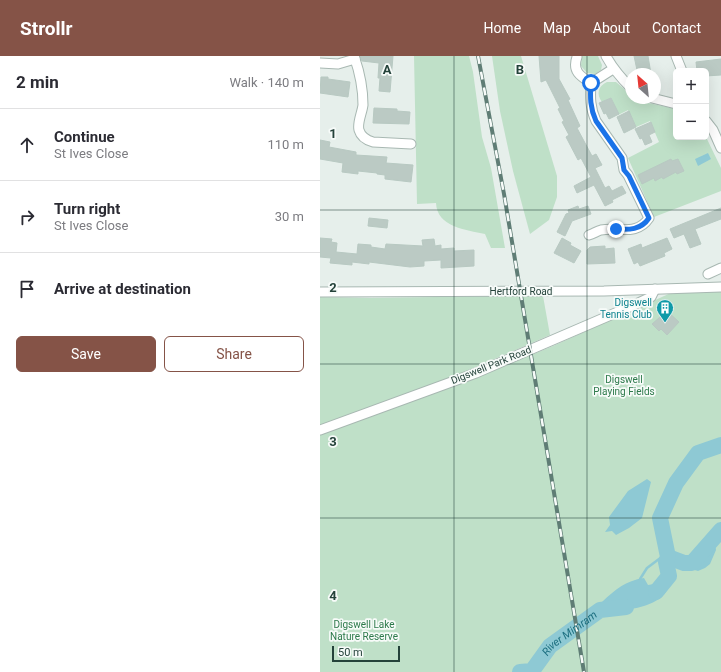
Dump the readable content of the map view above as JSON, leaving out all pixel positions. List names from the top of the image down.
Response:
{
  "streets": {
    "street": ["Hertford Road", "Digswell Park Road"]
  },
  "crossings": [
    ["Hertford Road", "Digswell Park Road"]
  ],
  "water": ["River Mimram"],
  "parks": ["Digswell Playing Fields", "Digswell Lake Nature Reserve"],
  "places": {
    "building": ["Digswell Tennis Club"]
  },
  "scale_bar": "50 m",
  "north": "top left",
  "page": {
    "header": "Strollr",
    "nav": [
      "Home",
      "Map",
      "About",
      "Contact"
    ],
    "heading": ["2 min", "Walk · 140 m"],
    "map_buttons": ["+", "−"],
    "list": [
      ["Continue", "St Ives Close", "110 m"],
      ["Turn right", "St Ives Close", "30 m"],
      "Arrive at destination"
    ],
    "buttons": ["Save", "Share"],
    "scale": "50 m"
  },
  "grid": {
    "columns": ["A", "B"],
    "rows": [
      "1",
      "2",
      "3",
      "4"
    ]
  }
}
